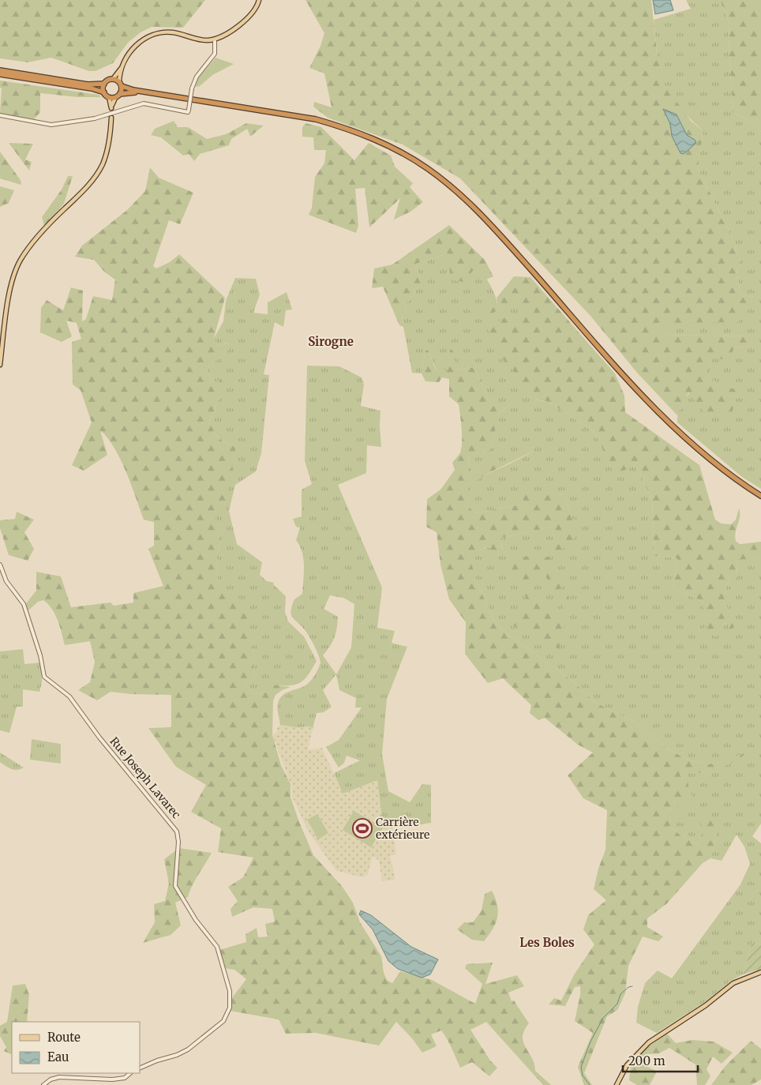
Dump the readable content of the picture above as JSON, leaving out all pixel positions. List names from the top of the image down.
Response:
{
  "streets": {
    "street": ["Rue Joseph Lavarec"]
  },
  "districts": ["Sirogne", "Les Boles"],
  "places": {
    "sports": ["Carrière extérieure"]
  },
  "legend": ["Route", "Eau"],
  "scale_bar": "200 m"
}
